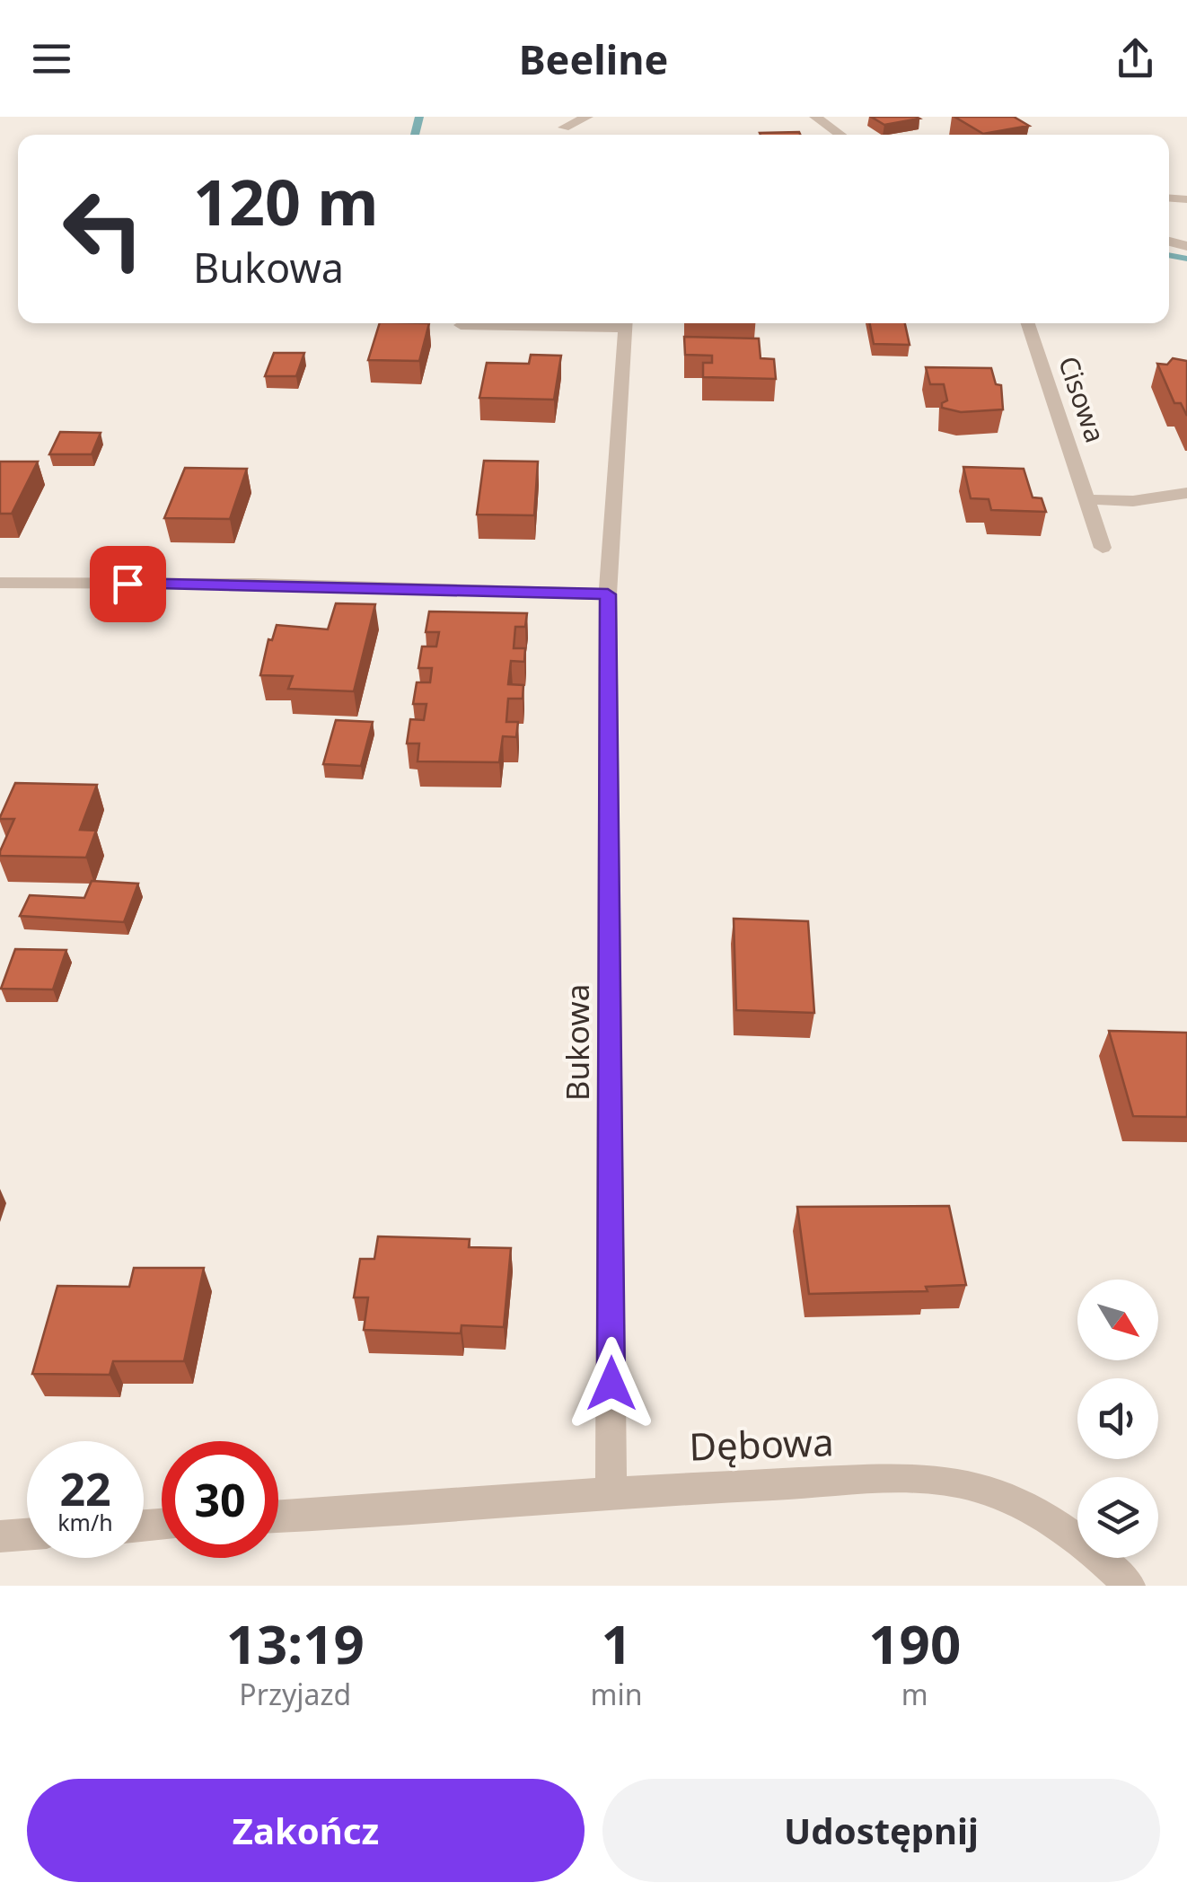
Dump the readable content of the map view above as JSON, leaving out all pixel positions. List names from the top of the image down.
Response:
{
  "streets": {
    "street": ["Cisowa", "Bukowa", "Dębowa"]
  },
  "crossings": [
    ["Bukowa", "Dębowa"]
  ],
  "north": "bottom right",
  "page": {
    "header": "Beeline",
    "turn": ["120 m", "Bukowa"],
    "speed": "22 km/h",
    "limit": "30",
    "eta": [
      "13:19",
      "Przyjazd",
      "1",
      "min",
      "190",
      "m"
    ],
    "buttons": ["Zakończ", "Udostępnij"]
  }
}
